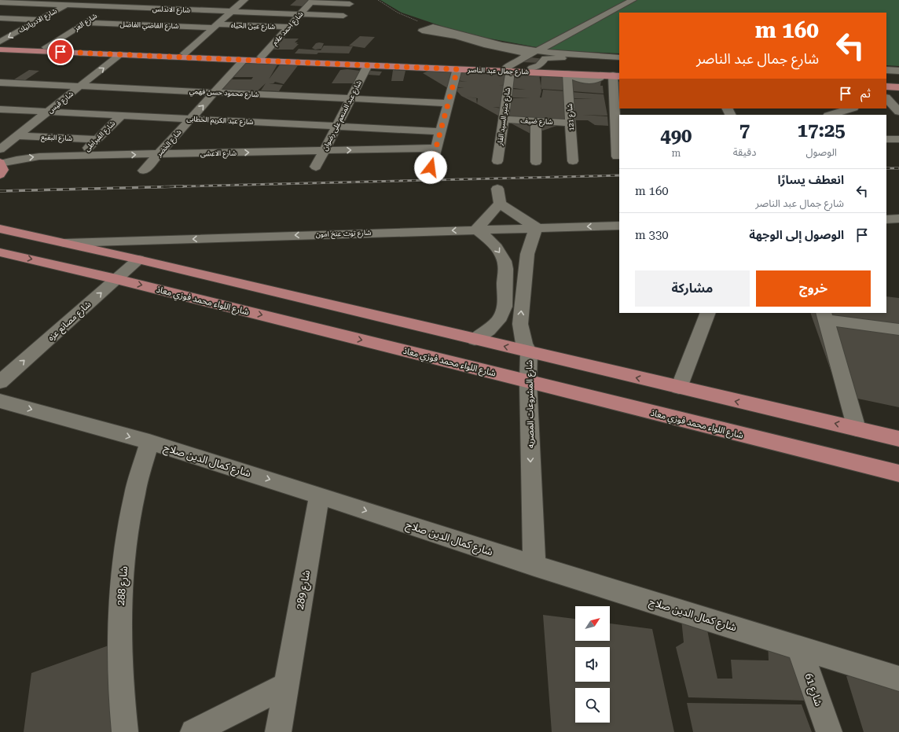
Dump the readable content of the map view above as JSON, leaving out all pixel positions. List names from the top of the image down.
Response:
{
  "streets": {
    "main road": ["شارع جمال عبد الناصر", "شارع اللواء محمد فوزي معاذ"],
    "street": [
      "شارع الاندلس",
      "شارع الادرياتيك",
      "شارع العز",
      "شارع القاضي الفاضل",
      "شارع عين الحياه",
      "شارع احمد علام",
      "شارع محمود حسن فهمي",
      "شارع قيس",
      "شارع عبد المنعم على رضوان",
      "شارع منير السيد الفار",
      "شارع 121",
      "شارع عبد الكريم الخطابى",
      "شارع ضيف",
      "شارع القيراطى",
      "شارع البقيع",
      "شارع الخضر",
      "شارع الاعشى",
      "شارع توت عنخ امون",
      "شارع مصانع عزه",
      "شارع المشروعات المصريه",
      "شارع كمال الدين صلاح",
      "شارع 288",
      "شارع 289",
      "شارع 61"
    ]
  },
  "crossings": [
    ["شارع الاندلس", "شارع الادرياتيك"],
    ["شارع الاندلس", "شارع العز"],
    ["شارع الاندلس", "شارع احمد علام"],
    ["شارع الادرياتيك", "شارع جمال عبد الناصر"],
    ["شارع العز", "شارع القاضي الفاضل"],
    ["شارع العز", "شارع جمال عبد الناصر"],
    ["شارع القاضي الفاضل", "شارع عين الحياه"],
    ["شارع عين الحياه", "شارع احمد علام"],
    ["شارع احمد علام", "شارع جمال عبد الناصر"],
    ["شارع جمال عبد الناصر", "شارع قيس"],
    ["شارع جمال عبد الناصر", "شارع عبد المنعم على رضوان"],
    ["شارع جمال عبد الناصر", "شارع منير السيد الفار"],
    ["شارع جمال عبد الناصر", "شارع 121"],
    ["شارع جمال عبد الناصر", "شارع الخضر"],
    ["شارع محمود حسن فهمي", "شارع قيس"],
    ["شارع محمود حسن فهمي", "شارع عبد المنعم على رضوان"],
    ["شارع محمود حسن فهمي", "شارع الخضر"],
    ["شارع قيس", "شارع عبد الكريم الخطابى"],
    ["شارع قيس", "شارع البقيع"],
    ["شارع عبد المنعم على رضوان", "شارع عبد الكريم الخطابى"],
    ["شارع عبد المنعم على رضوان", "شارع الاعشى"],
    ["شارع منير السيد الفار", "شارع ضيف"],
    ["شارع 121", "شارع ضيف"],
    ["شارع عبد الكريم الخطابى", "شارع القيراطى"],
    ["شارع عبد الكريم الخطابى", "شارع الخضر"],
    ["شارع القيراطى", "شارع البقيع"],
    ["شارع القيراطى", "شارع الاعشى"],
    ["شارع الخضر", "شارع الاعشى"],
    ["شارع توت عنخ امون", "شارع المشروعات المصريه"],
    ["شارع اللواء محمد فوزي معاذ", "شارع مصانع عزه"],
    ["شارع اللواء محمد فوزي معاذ", "شارع المشروعات المصريه"],
    ["شارع المشروعات المصريه", "شارع كمال الدين صلاح"],
    ["شارع كمال الدين صلاح", "شارع 288"],
    ["شارع كمال الدين صلاح", "شارع 289"],
    ["شارع كمال الدين صلاح", "شارع 61"]
  ],
  "one_way": [
    "شارع الادرياتيك",
    "شارع الاعشى",
    "شارع توت عنخ امون",
    "شارع مصانع عزه",
    "شارع كمال الدين صلاح"
  ],
  "north": "top right",
  "page": {
    "turn": ["160 m", "شارع جمال عبد الناصر"],
    "then": "ثم",
    "eta": [
      "17:25",
      "الوصول",
      "7",
      "دقيقة",
      "490",
      "m"
    ],
    "list": [
      {
        "name": "انعطف يسارًا",
        "note": "شارع جمال عبد الناصر",
        "value": "160 m"
      },
      {
        "name": "الوصول إلى الوجهة",
        "value": "330 m"
      }
    ],
    "buttons": ["خروج", "مشاركة"]
  }
}
